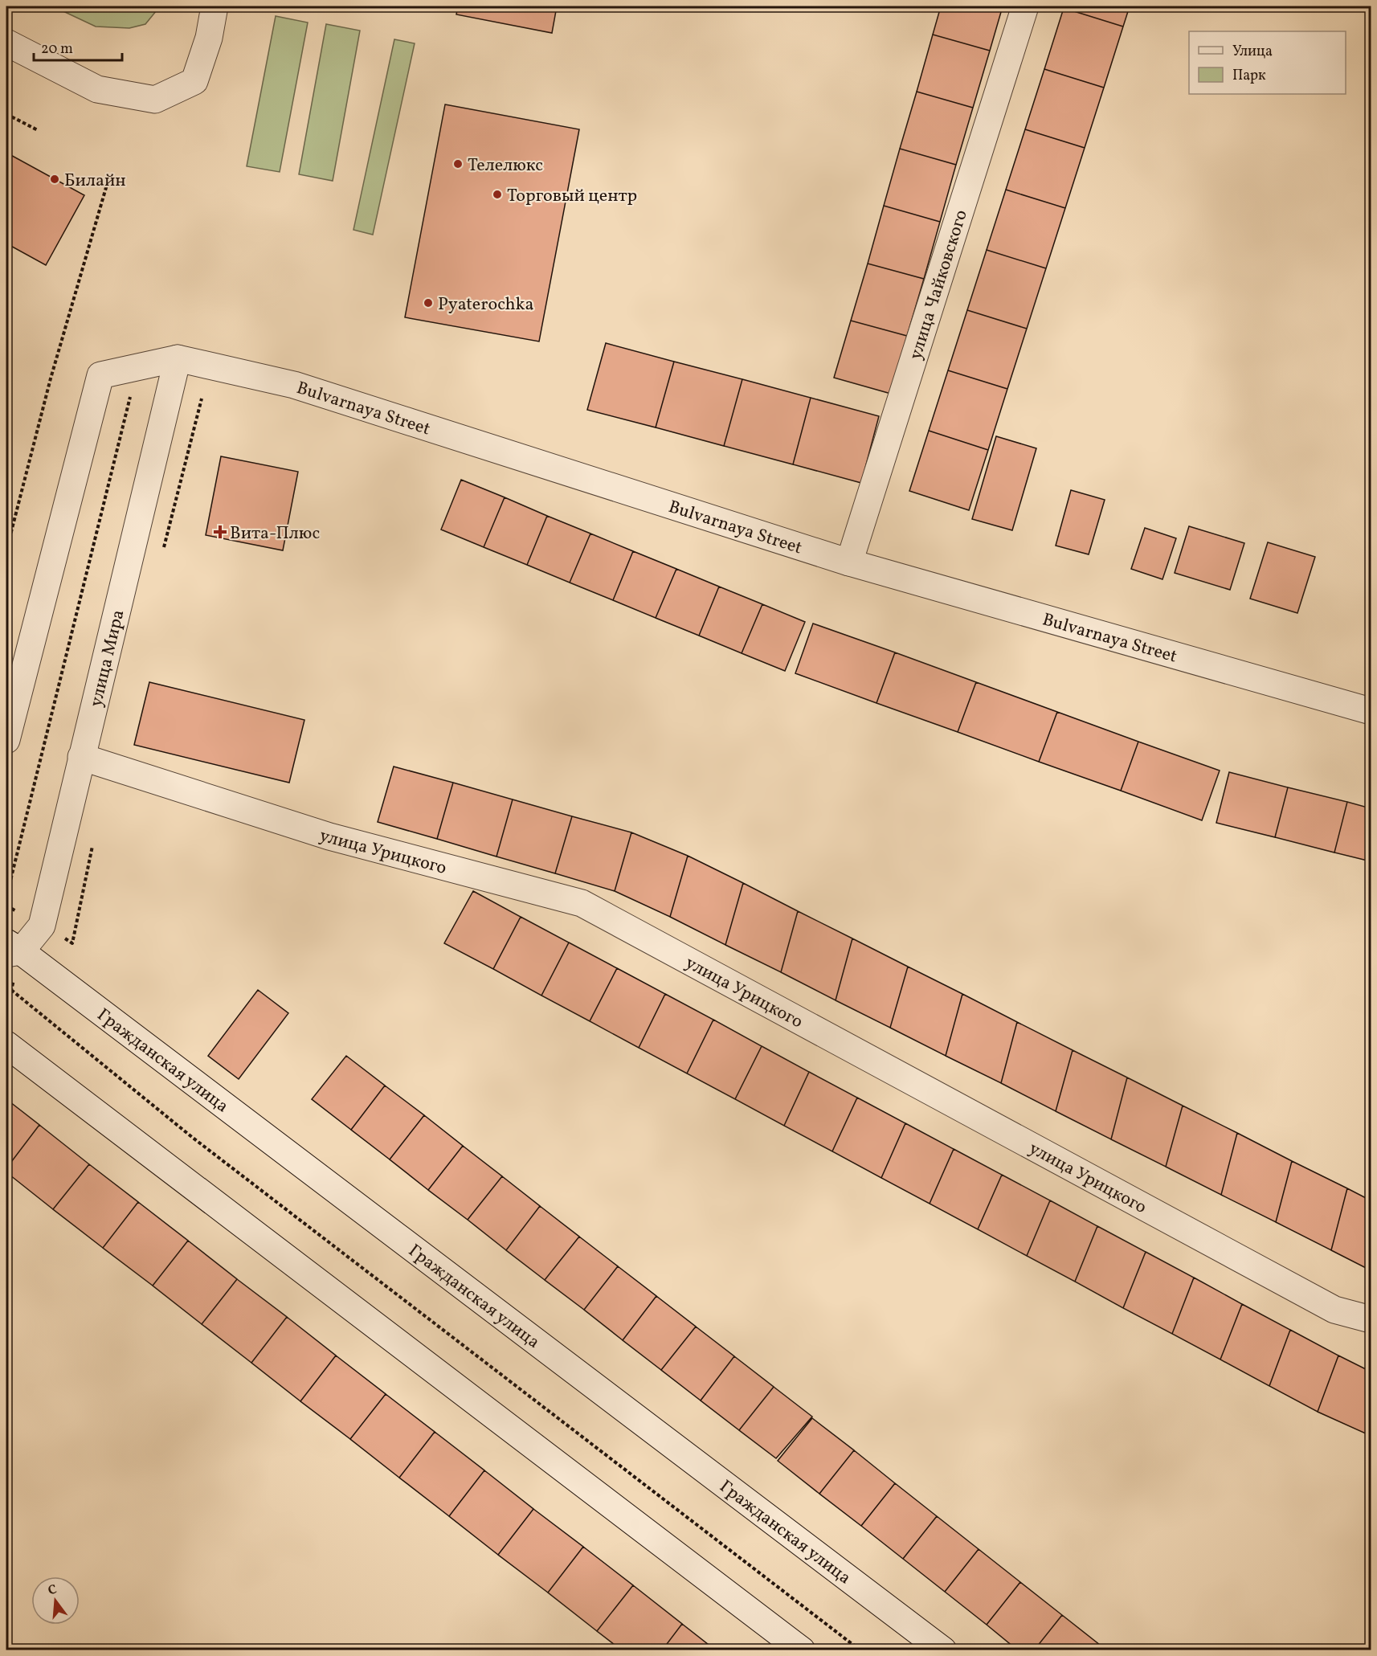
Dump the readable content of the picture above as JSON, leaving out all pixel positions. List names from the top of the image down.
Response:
{
  "streets": {
    "street": [
      "улица Чайковского",
      "Bulvarnaya Street",
      "улица Мира",
      "улица Урицкого",
      "Гражданская улица"
    ]
  },
  "crossings": [
    ["улица Чайковского", "Bulvarnaya Street"],
    ["Bulvarnaya Street", "улица Мира"],
    ["улица Мира", "улица Урицкого"],
    ["улица Мира", "Гражданская улица"]
  ],
  "places": {
    "other": [
      "Телелюкс",
      "Билайн",
      "Торговый центр",
      "Pyaterochka"
    ],
    "health": ["Вита-Плюс"]
  },
  "legend": ["Улица", "Парк"],
  "scale_bar": "20 m",
  "north": "top"
}
